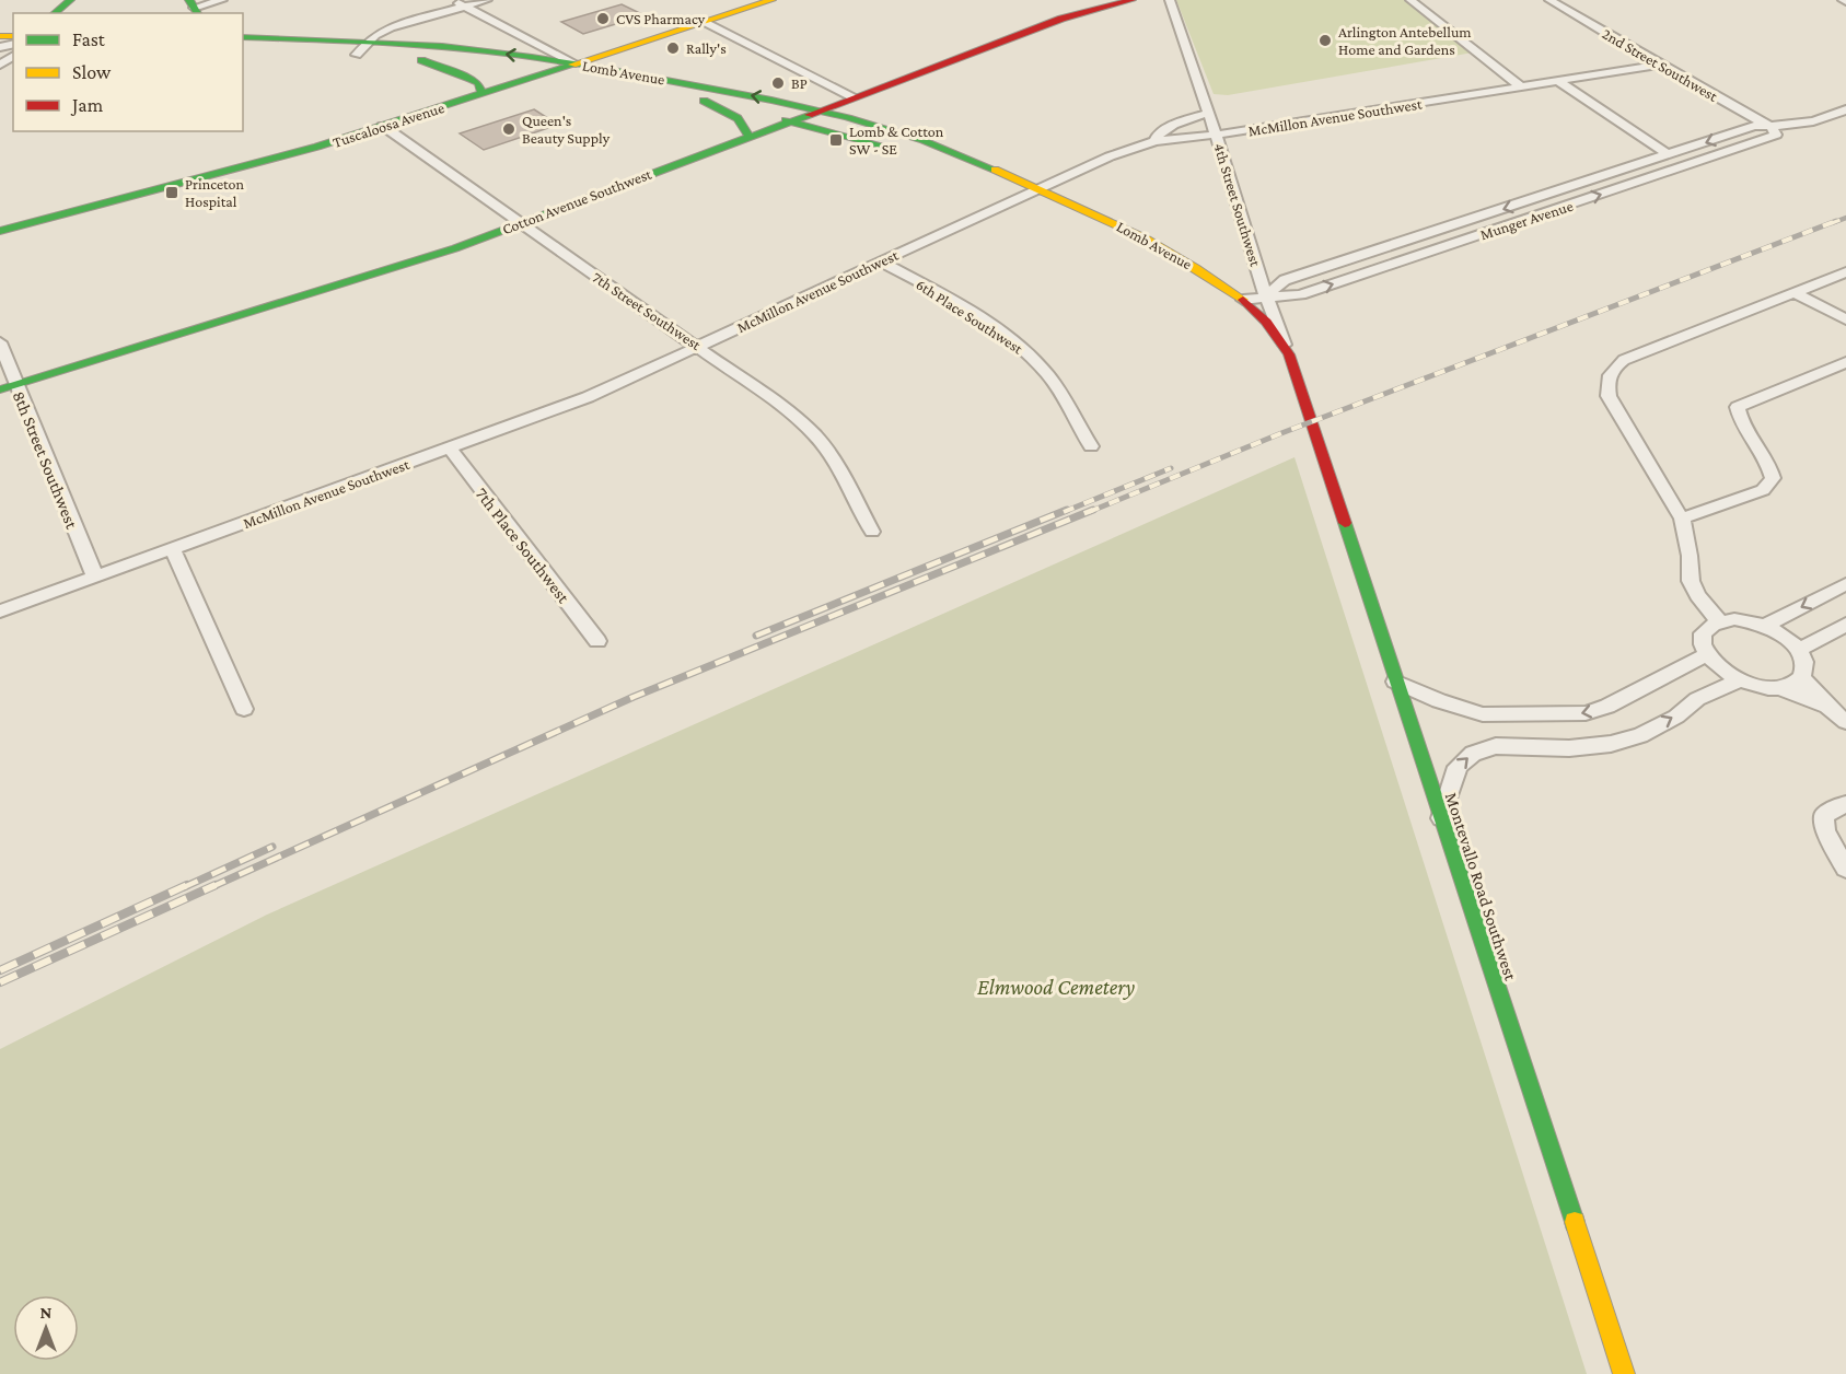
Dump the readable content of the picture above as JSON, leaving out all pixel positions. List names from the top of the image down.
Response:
{
  "streets": {
    "main road": [
      "Lomb Avenue",
      "Tuscaloosa Avenue",
      "Cotton Avenue Southwest",
      "4th Street Southwest",
      "Montevallo Road Southwest"
    ],
    "street": [
      "2nd Street Southwest",
      "McMillon Avenue Southwest",
      "Munger Avenue",
      "7th Street Southwest",
      "6th Place Southwest",
      "8th Street Southwest",
      "7th Place Southwest"
    ]
  },
  "crossings": [
    ["2nd Street Southwest", "McMillon Avenue Southwest"],
    ["2nd Street Southwest", "Munger Avenue"],
    ["Lomb Avenue", "McMillon Avenue Southwest"],
    ["Lomb Avenue", "Tuscaloosa Avenue"],
    ["Lomb Avenue", "Cotton Avenue Southwest"],
    ["Lomb Avenue", "4th Street Southwest"],
    ["Lomb Avenue", "Munger Avenue"],
    ["McMillon Avenue Southwest", "4th Street Southwest"],
    ["McMillon Avenue Southwest", "7th Street Southwest"],
    ["McMillon Avenue Southwest", "6th Place Southwest"],
    ["McMillon Avenue Southwest", "8th Street Southwest"],
    ["McMillon Avenue Southwest", "7th Place Southwest"],
    ["Tuscaloosa Avenue", "7th Street Southwest"],
    ["Cotton Avenue Southwest", "7th Street Southwest"],
    ["Cotton Avenue Southwest", "8th Street Southwest"],
    ["4th Street Southwest", "Munger Avenue"],
    ["4th Street Southwest", "Montevallo Road Southwest"]
  ],
  "parks": ["Elmwood Cemetery"],
  "places": {
    "other": [
      "CVS Pharmacy",
      "Arlington Antebellum Home and Gardens",
      "Rally's",
      "BP",
      "Queen's Beauty Supply"
    ],
    "transit": ["Lomb & Cotton SW - SE", "Princeton Hospital"]
  },
  "legend": ["Fast", "Slow", "Jam"],
  "north": "top"
}
